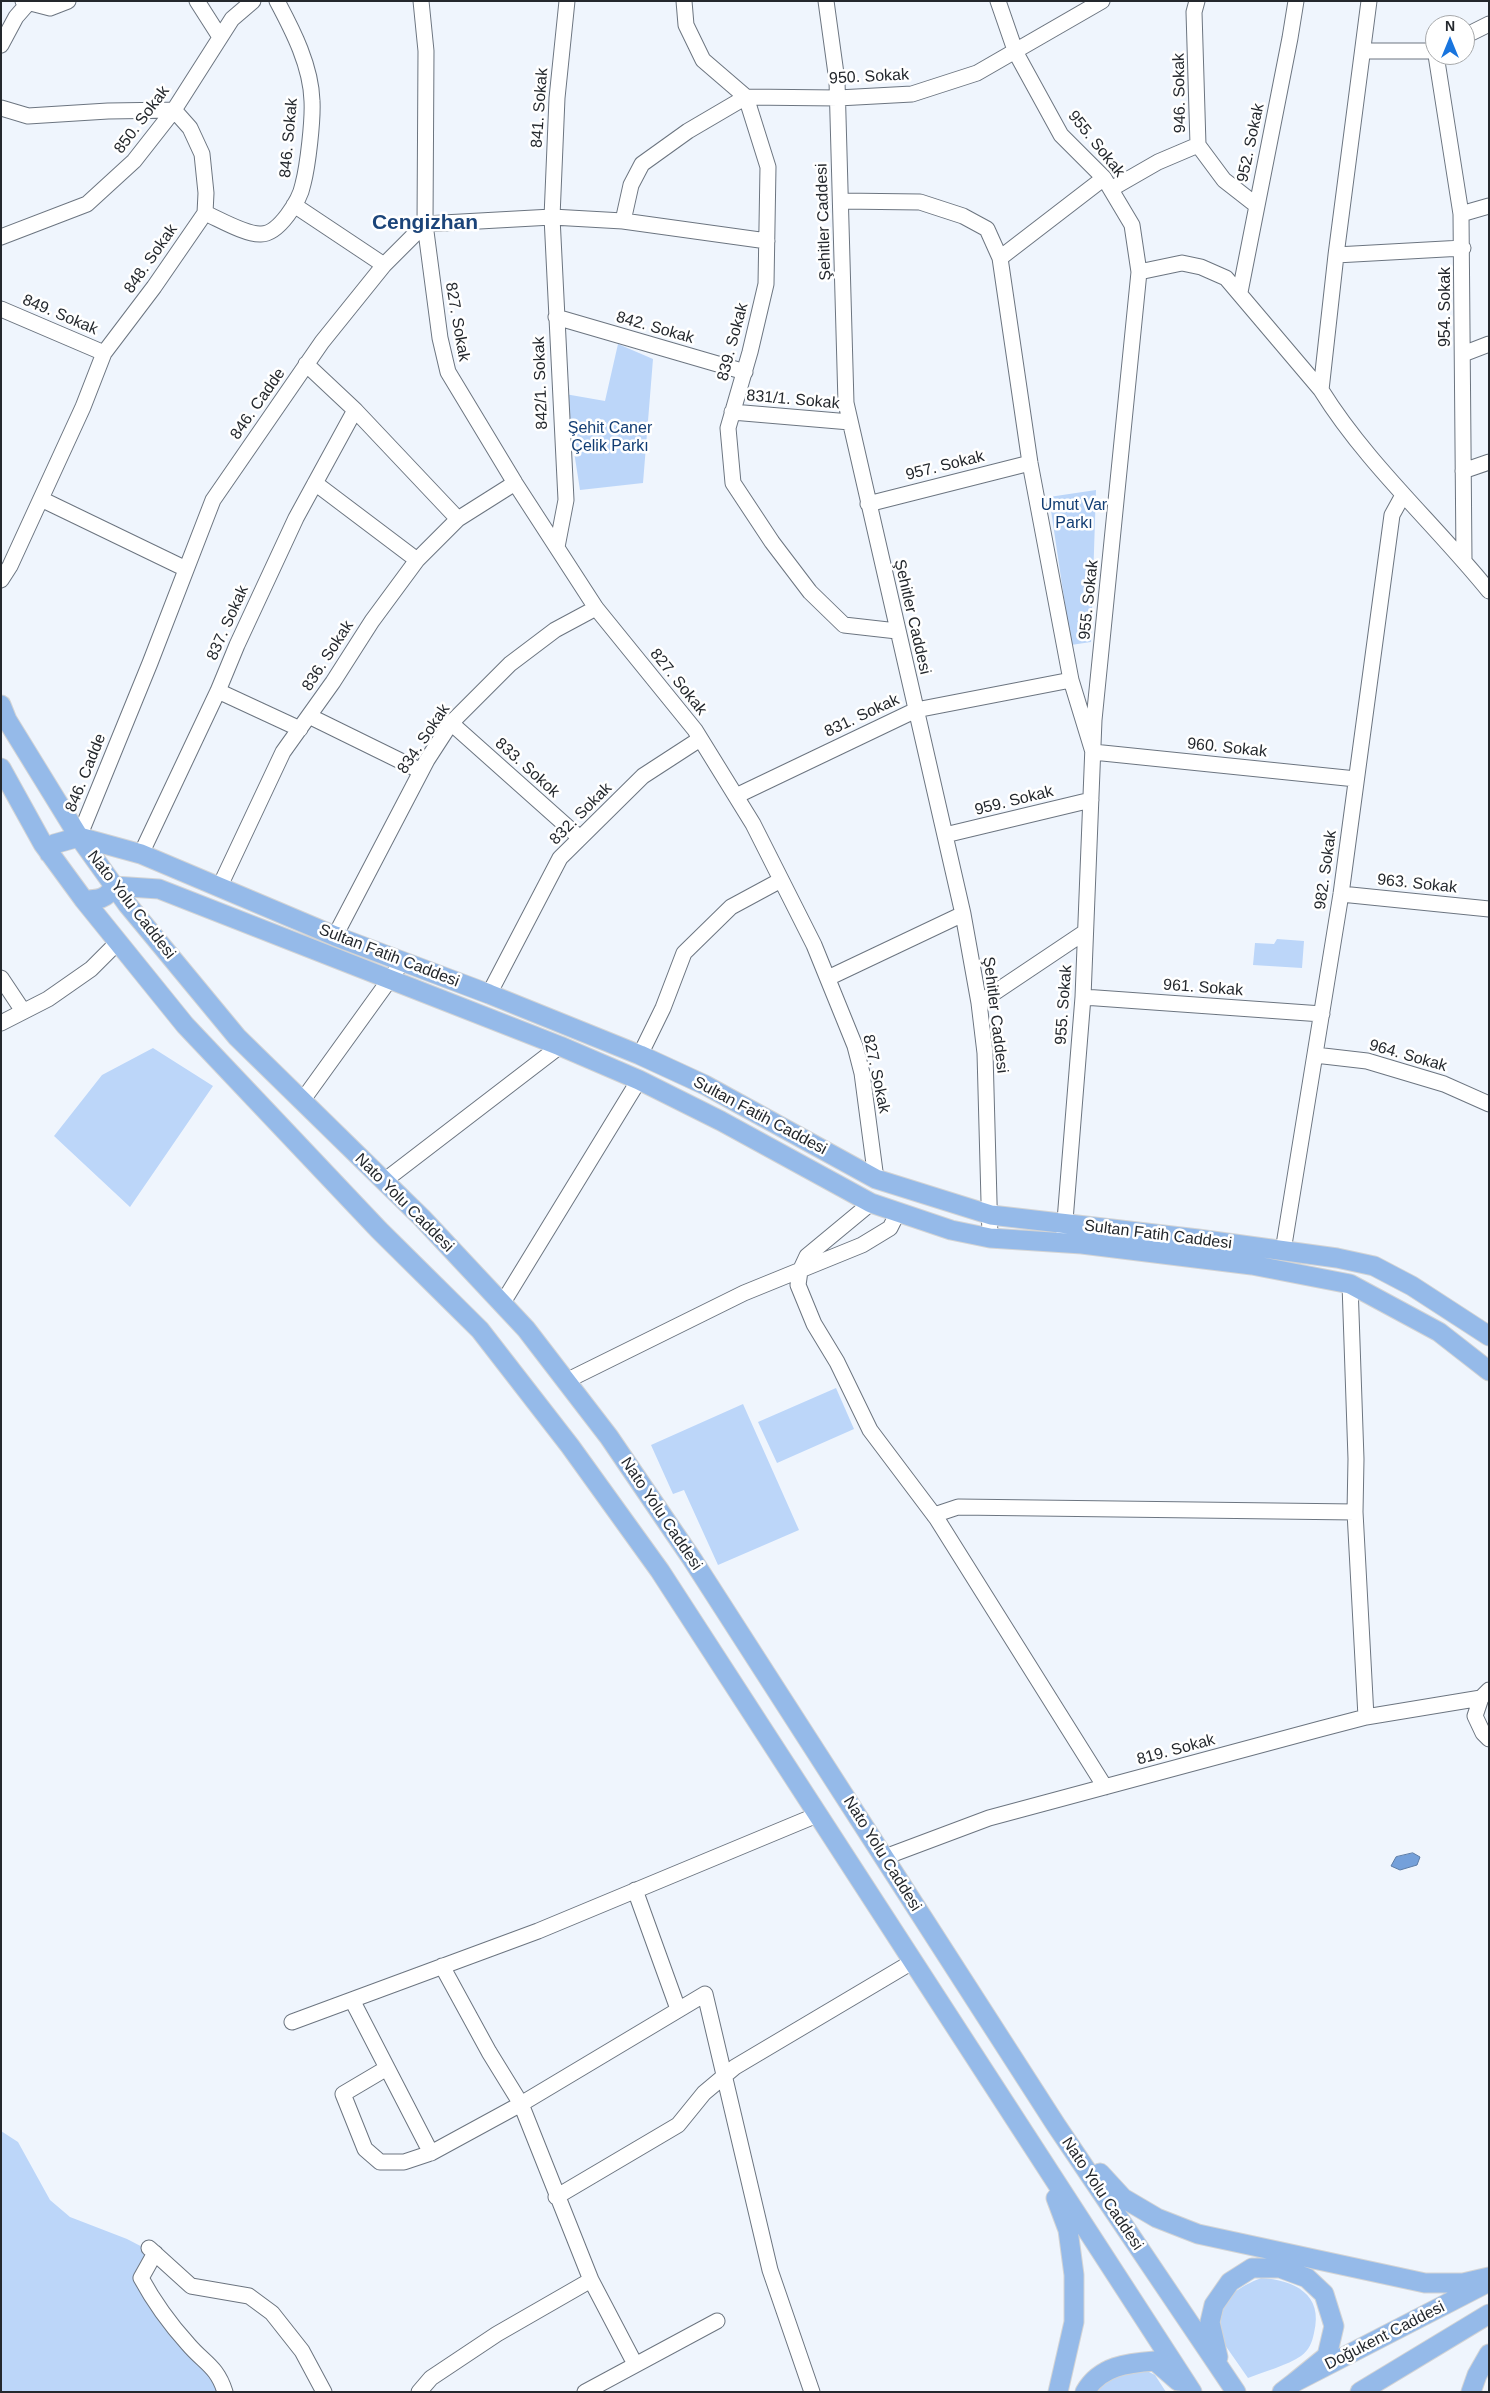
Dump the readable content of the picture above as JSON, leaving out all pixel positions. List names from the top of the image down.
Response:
{
  "streets": {
    "main road": ["Nato Yolu Caddesi", "Sultan Fatih Caddesi", "Doğukent Caddesi"],
    "street": [
      "950. Sokak",
      "946. Sokak",
      "841. Sokak",
      "850. Sokak",
      "846. Sokak",
      "952. Sokak",
      "955. Sokak",
      "Şehitler Caddesi",
      "848. Sokak",
      "954. Sokak",
      "849. Sokak",
      "827. Sokak",
      "842. Sokak",
      "839. Sokak",
      "842/1. Sokak",
      "831/1. Sokak",
      "846. Cadde",
      "957. Sokak",
      "837. Sokak",
      "836. Sokak",
      "831. Sokak",
      "834. Sokak",
      "960. Sokak",
      "833. Sokok",
      "959. Sokak",
      "832. Sokak",
      "982. Sokak",
      "963. Sokak",
      "961. Sokak",
      "964. Sokak",
      "819. Sokak"
    ]
  },
  "crossings": [
    ["950. Sokak", "955. Sokak"],
    ["950. Sokak", "Şehitler Caddesi"],
    ["950. Sokak", "839. Sokak"],
    ["946. Sokak", "955. Sokak"],
    ["841. Sokak", "842/1. Sokak"],
    ["846. Sokak", "848. Sokak"],
    ["955. Sokak", "960. Sokak"],
    ["955. Sokak", "959. Sokak"],
    ["955. Sokak", "Sultan Fatih Caddesi"],
    ["955. Sokak", "961. Sokak"],
    ["Şehitler Caddesi", "839. Sokak"],
    ["Şehitler Caddesi", "831/1. Sokak"],
    ["Şehitler Caddesi", "957. Sokak"],
    ["Şehitler Caddesi", "831. Sokak"],
    ["Şehitler Caddesi", "959. Sokak"],
    ["Şehitler Caddesi", "Sultan Fatih Caddesi"],
    ["848. Sokak", "849. Sokak"],
    ["827. Sokak", "842/1. Sokak"],
    ["827. Sokak", "846. Cadde"],
    ["827. Sokak", "836. Sokak"],
    ["827. Sokak", "831. Sokak"],
    ["827. Sokak", "834. Sokak"],
    ["827. Sokak", "832. Sokak"],
    ["827. Sokak", "Sultan Fatih Caddesi"],
    ["842. Sokak", "839. Sokak"],
    ["842. Sokak", "842/1. Sokak"],
    ["839. Sokak", "831/1. Sokak"],
    ["846. Cadde", "Nato Yolu Caddesi"],
    ["846. Cadde", "Sultan Fatih Caddesi"],
    ["837. Sokak", "Sultan Fatih Caddesi"],
    ["836. Sokak", "Sultan Fatih Caddesi"],
    ["834. Sokak", "833. Sokok"],
    ["834. Sokak", "Sultan Fatih Caddesi"],
    ["960. Sokak", "982. Sokak"],
    ["833. Sokok", "832. Sokak"],
    ["832. Sokak", "Sultan Fatih Caddesi"],
    ["982. Sokak", "963. Sokak"],
    ["982. Sokak", "Sultan Fatih Caddesi"],
    ["982. Sokak", "961. Sokak"],
    ["982. Sokak", "964. Sokak"],
    ["Nato Yolu Caddesi", "Sultan Fatih Caddesi"],
    ["Nato Yolu Caddesi", "819. Sokak"]
  ],
  "districts": ["Cengizhan"],
  "parks": ["Şehit Caner Çelik Parkı", "Umut Var Parkı"],
  "north": "top"
}
